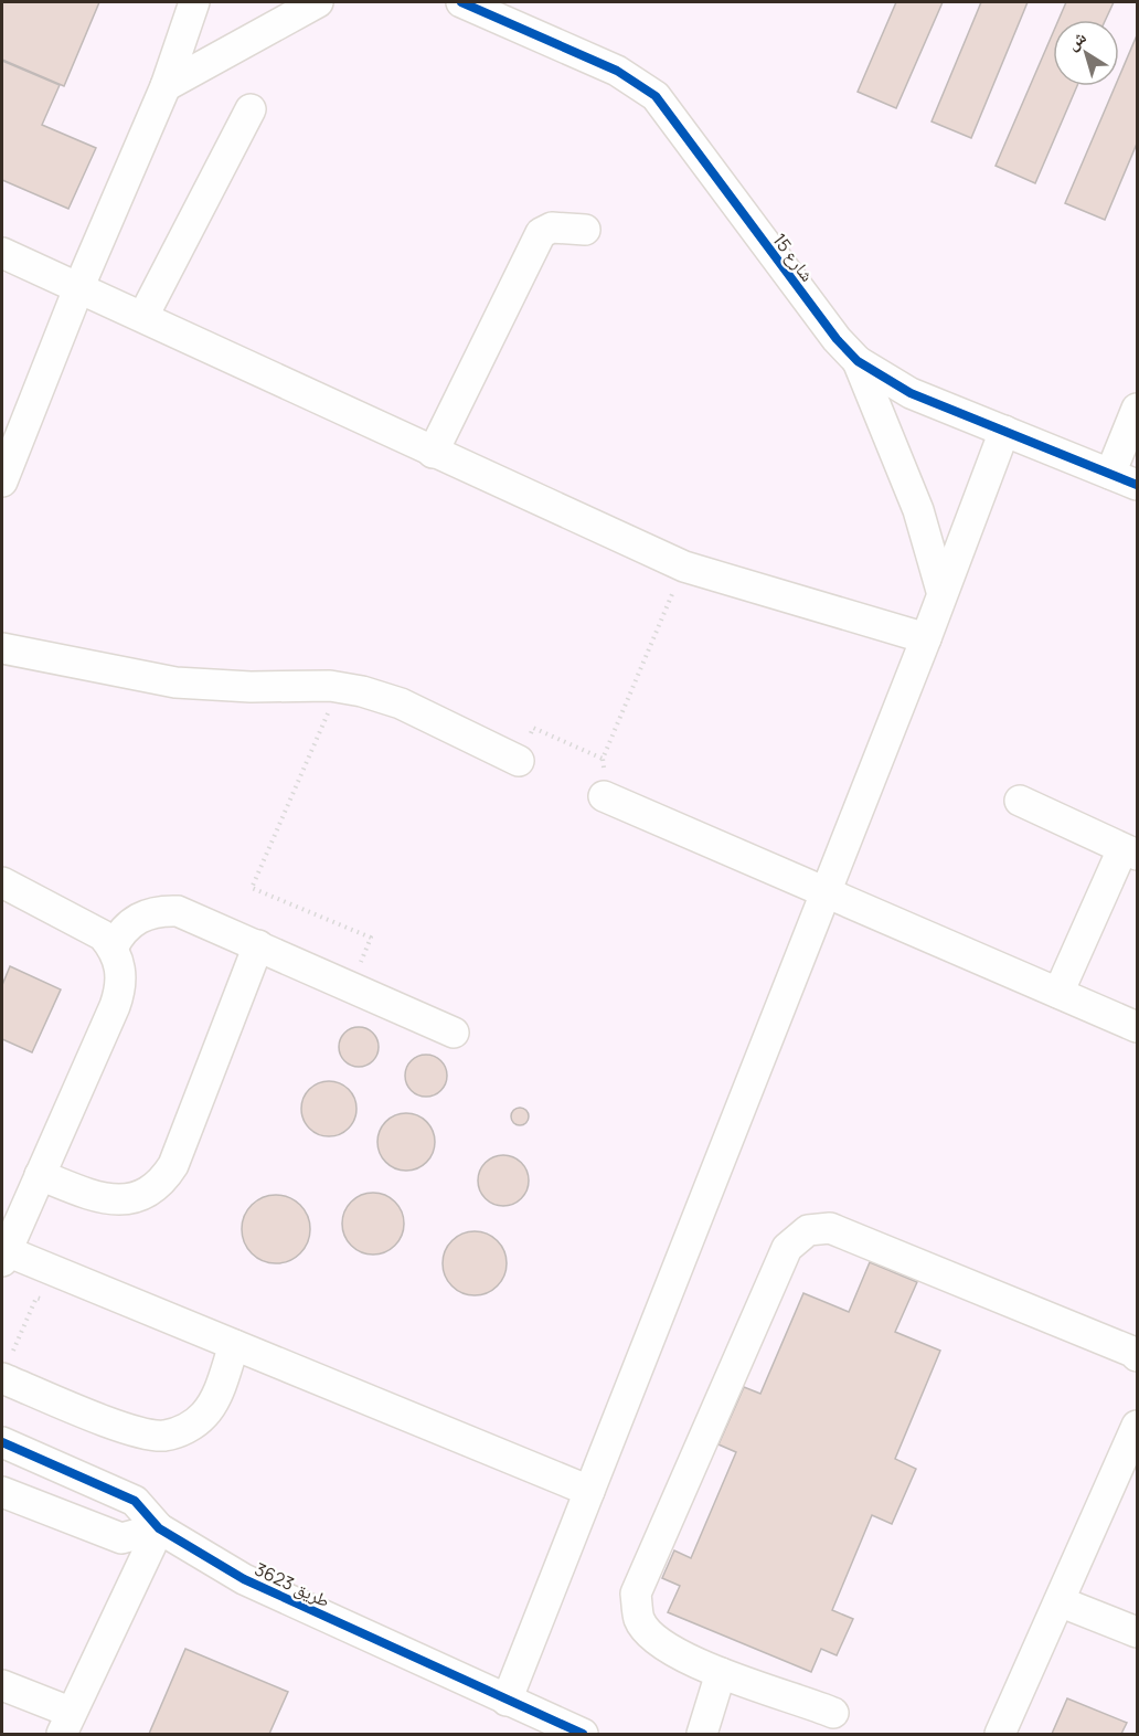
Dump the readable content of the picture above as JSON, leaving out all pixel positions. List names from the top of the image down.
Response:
{
  "streets": {
    "street": ["شارع 15", "طريق 3623"]
  },
  "north": "top left"
}
